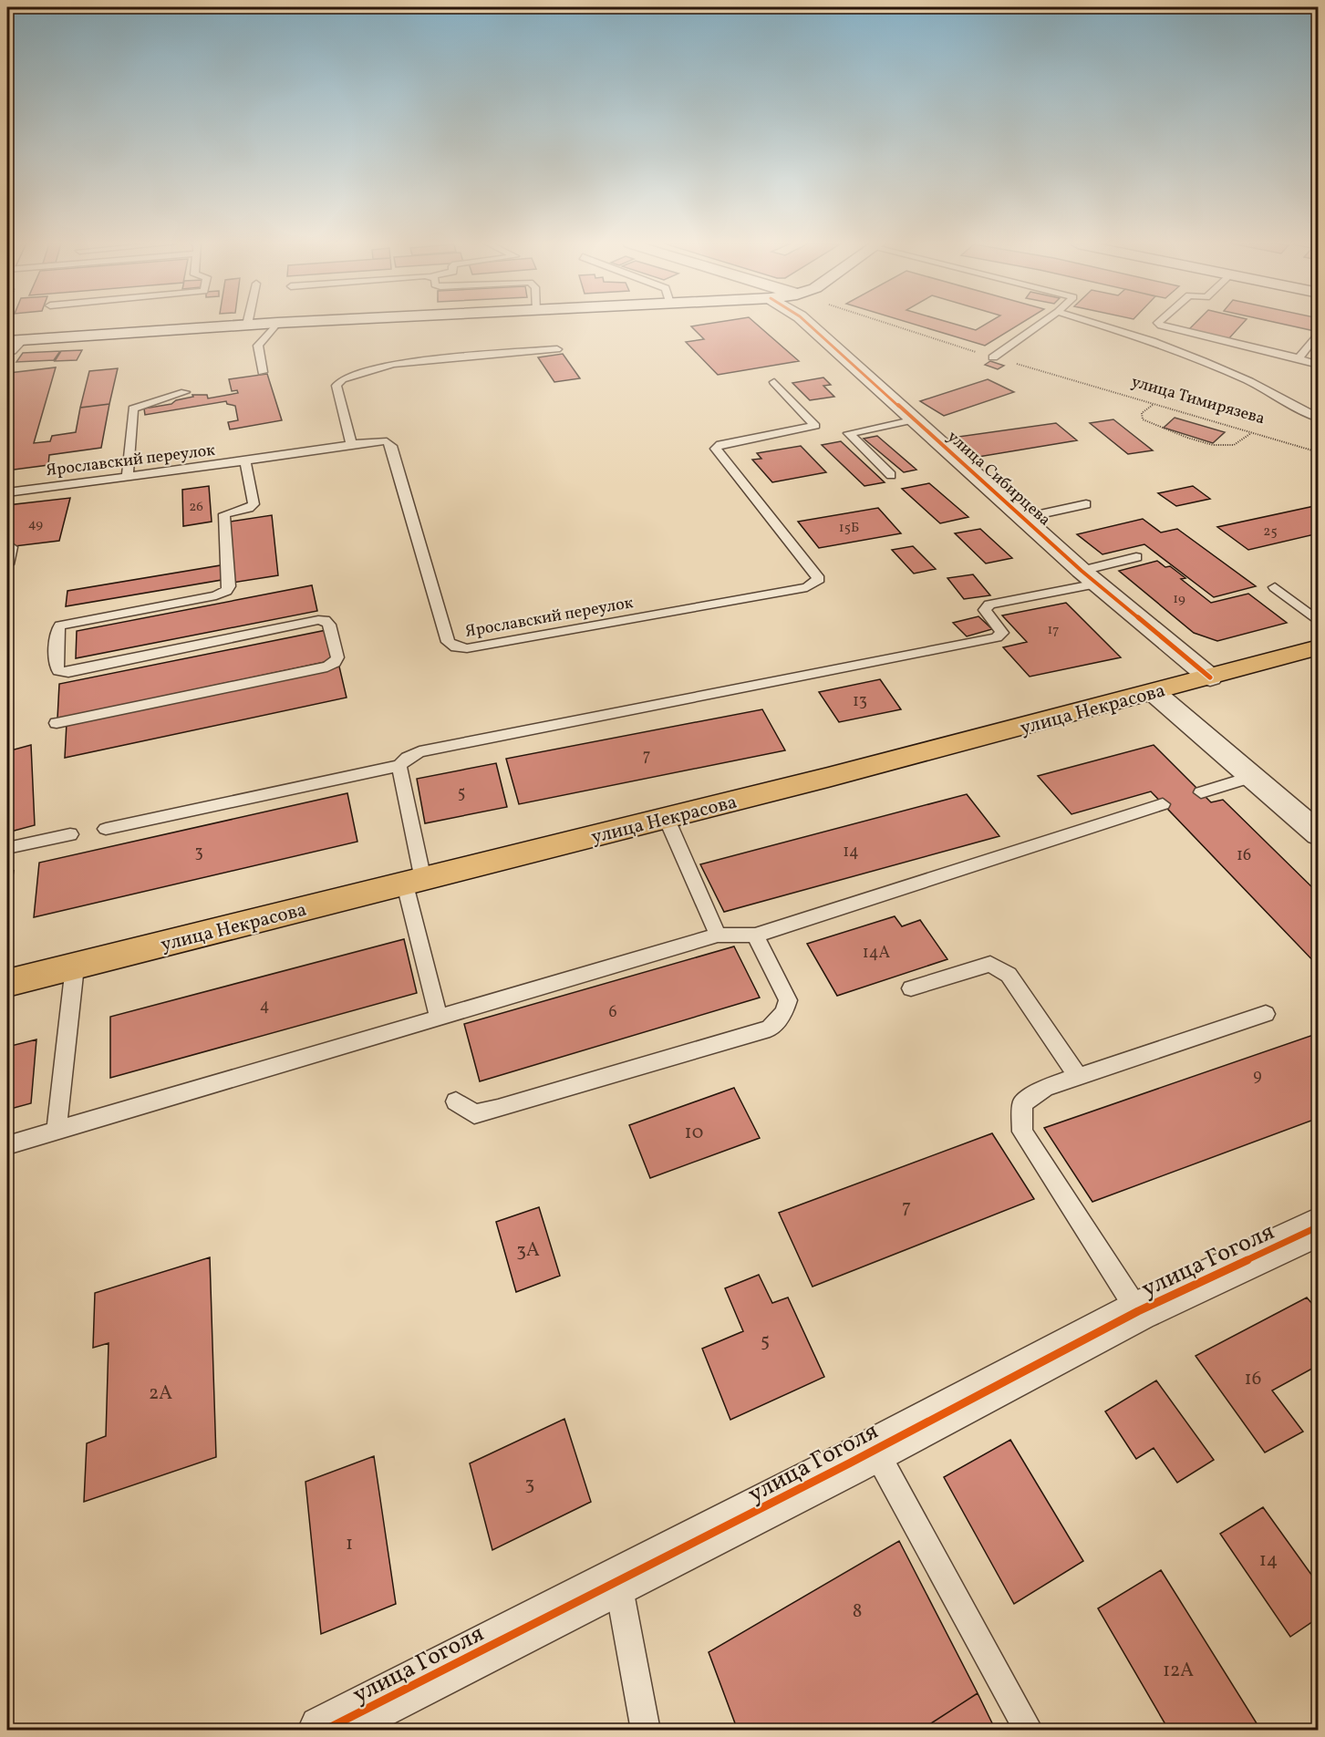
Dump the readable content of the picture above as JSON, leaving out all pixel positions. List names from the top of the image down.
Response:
{
  "streets": {
    "main road": ["улица Некрасова"],
    "street": ["улица Сибирцева", "улица Гоголя"],
    "lane": ["Ярославский переулок"],
    "path": ["улица Тимирязева"]
  },
  "crossings": [
    ["улица Сибирцева", "улица Некрасова"]
  ],
  "house_numbers": [
    "26",
    "49",
    "15Б",
    "25",
    "19",
    "17",
    "13",
    "7",
    "5",
    "14",
    "3",
    "16",
    "14А",
    "4",
    "6",
    "9",
    "10",
    "7",
    "3А",
    "5",
    "16",
    "2А",
    "3",
    "1",
    "14",
    "8",
    "12А"
  ]
}
